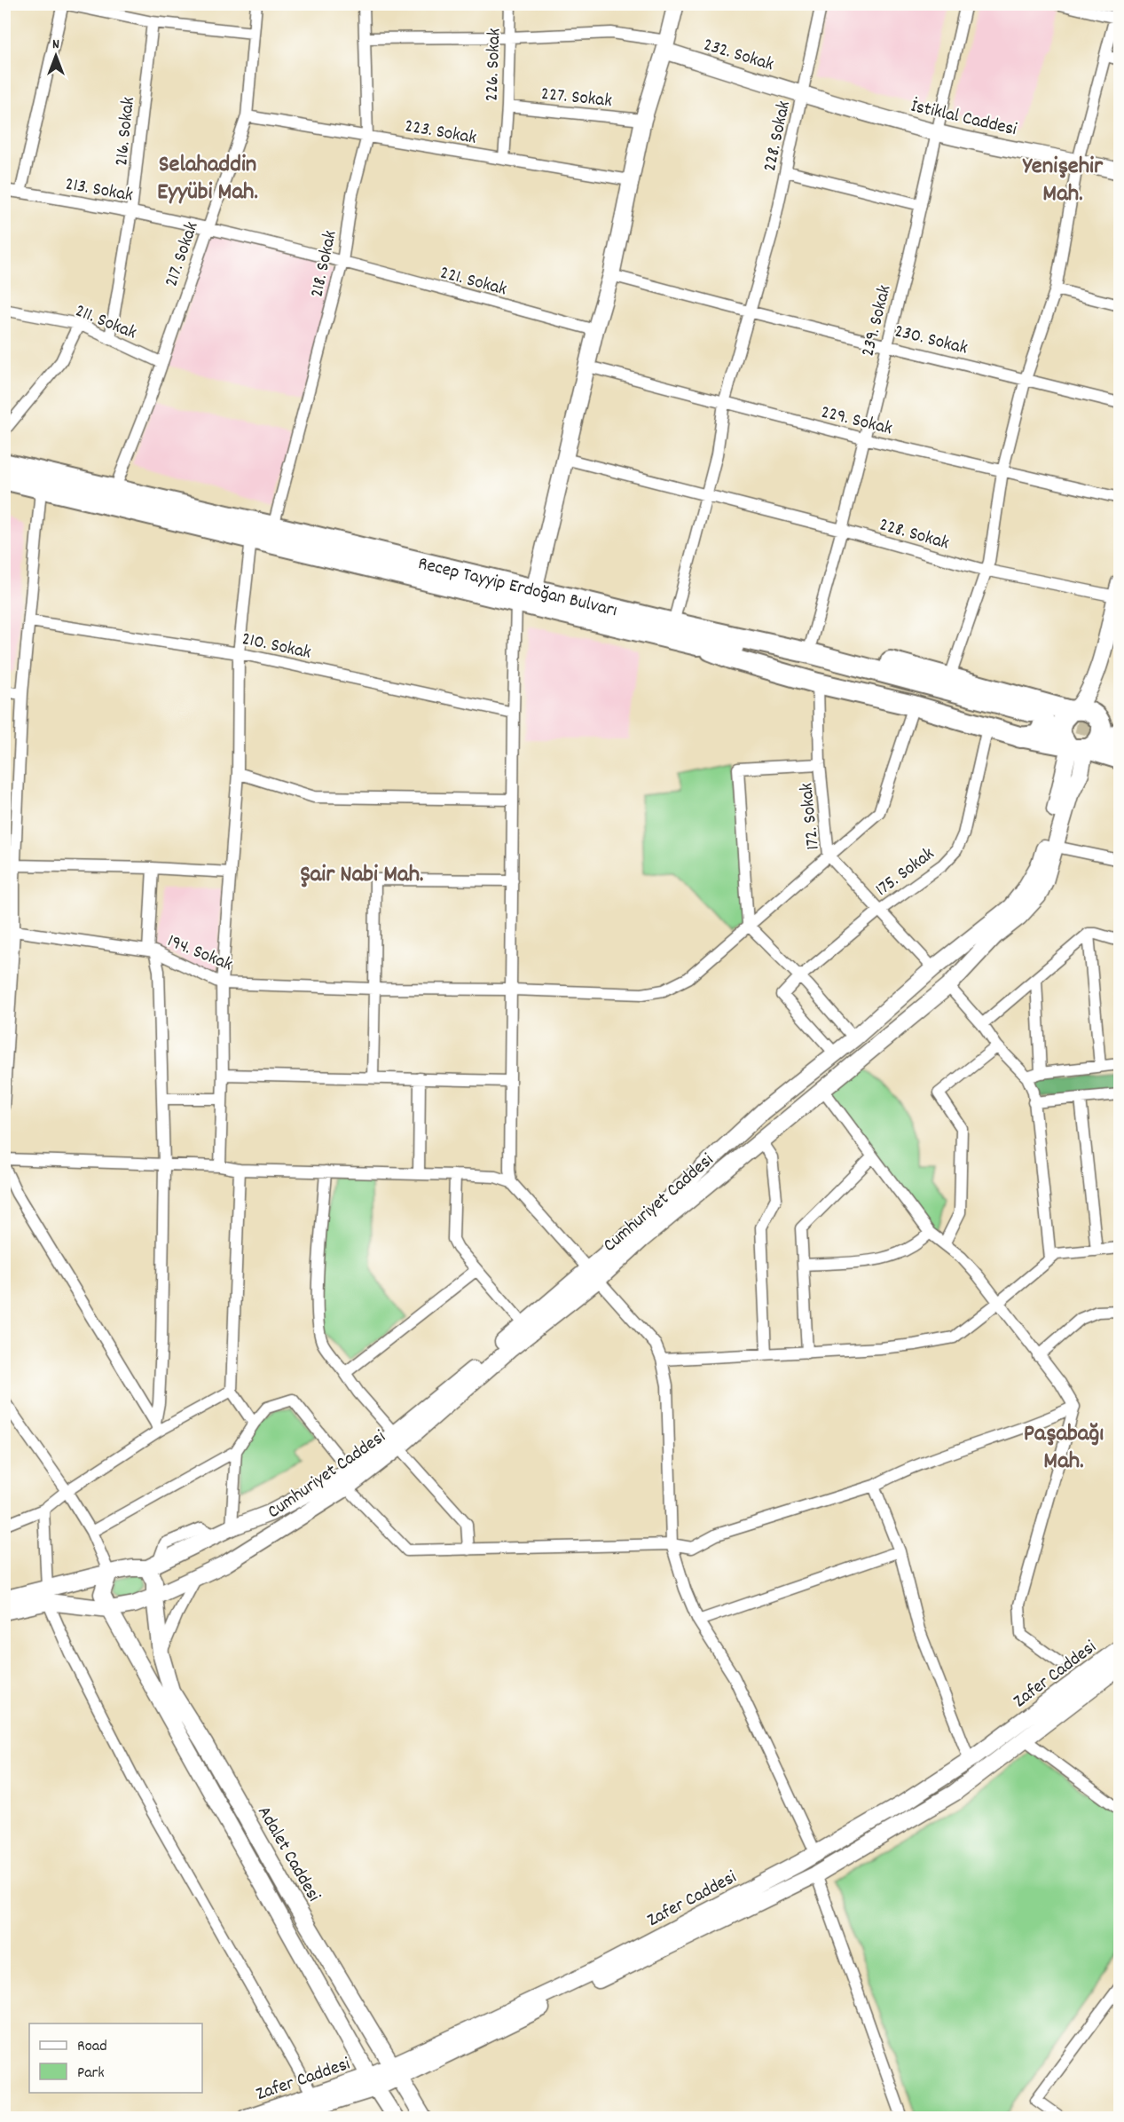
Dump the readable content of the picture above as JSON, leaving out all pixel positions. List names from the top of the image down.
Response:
{
  "streets": {
    "highway": ["Recep Tayyip Erdoğan Bulvarı"],
    "main road": [
      "232. Sokak",
      "İstiklal Caddesi",
      "Cumhuriyet Caddesi",
      "Zafer Caddesi",
      "Adalet Caddesi"
    ],
    "street": [
      "226. Sokak",
      "227. Sokak",
      "223. Sokak",
      "216. Sokak",
      "228. Sokak",
      "213. Sokak",
      "217. Sokak",
      "218. Sokak",
      "221. Sokak",
      "211. Sokak",
      "239. Sokak",
      "230. Sokak",
      "229. Sokak",
      "210. Sokak",
      "172. Sokak",
      "175. Sokak",
      "194. Sokak"
    ]
  },
  "crossings": [
    ["232. Sokak", "İstiklal Caddesi"],
    ["232. Sokak", "228. Sokak"],
    ["226. Sokak", "227. Sokak"],
    ["226. Sokak", "223. Sokak"],
    ["İstiklal Caddesi", "228. Sokak"],
    ["İstiklal Caddesi", "239. Sokak"],
    ["223. Sokak", "217. Sokak"],
    ["223. Sokak", "218. Sokak"],
    ["216. Sokak", "213. Sokak"],
    ["216. Sokak", "211. Sokak"],
    ["228. Sokak", "239. Sokak"],
    ["228. Sokak", "230. Sokak"],
    ["228. Sokak", "229. Sokak"],
    ["228. Sokak", "Recep Tayyip Erdoğan Bulvarı"],
    ["213. Sokak", "217. Sokak"],
    ["213. Sokak", "218. Sokak"],
    ["213. Sokak", "221. Sokak"],
    ["217. Sokak", "211. Sokak"],
    ["218. Sokak", "221. Sokak"],
    ["218. Sokak", "Recep Tayyip Erdoğan Bulvarı"],
    ["239. Sokak", "230. Sokak"],
    ["239. Sokak", "229. Sokak"],
    ["172. Sokak", "175. Sokak"],
    ["172. Sokak", "194. Sokak"],
    ["172. Sokak", "Cumhuriyet Caddesi"],
    ["175. Sokak", "Cumhuriyet Caddesi"],
    ["Cumhuriyet Caddesi", "Adalet Caddesi"],
    ["Zafer Caddesi", "Adalet Caddesi"]
  ],
  "districts": [
    "Selahaddin Eyyübi Mah.",
    "Yenişehir Mah.",
    "Şair Nabi Mah.",
    "Paşabağı Mah."
  ],
  "legend": ["Road", "Park"],
  "north": "top"
}
